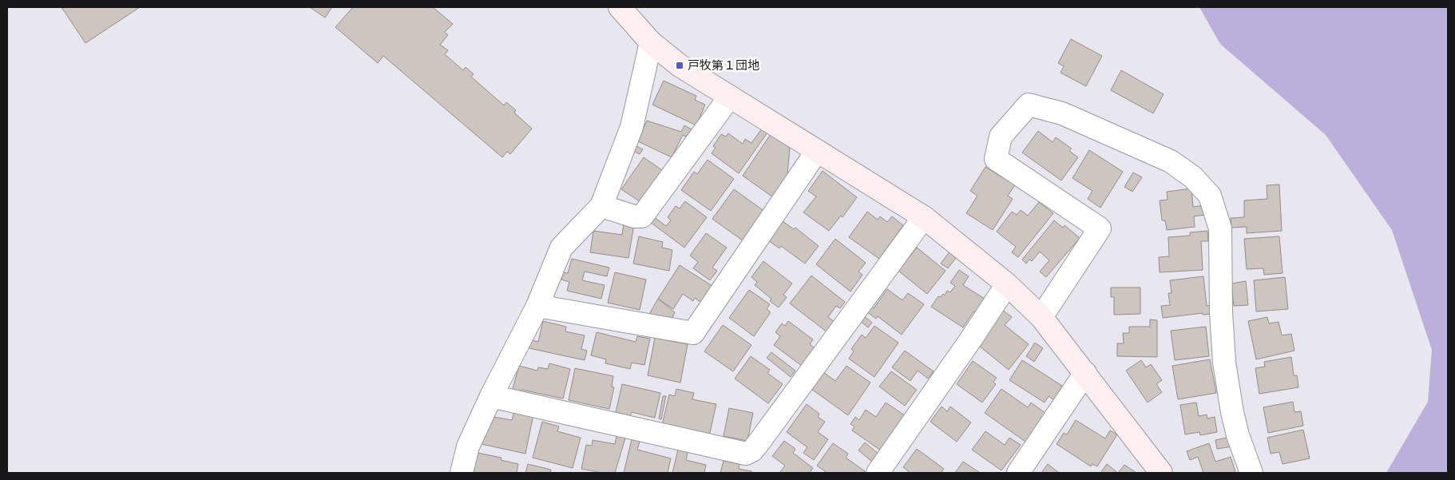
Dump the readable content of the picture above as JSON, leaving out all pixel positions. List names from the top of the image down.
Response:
{
  "places": {
    "transit": ["戸牧第１団地"]
  }
}
